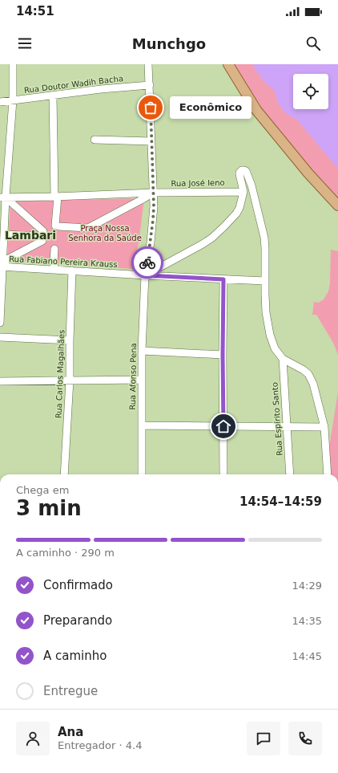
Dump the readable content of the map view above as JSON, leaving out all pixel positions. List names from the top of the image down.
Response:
{
  "streets": {
    "street": [
      "Rua Doutor Wadih Bacha",
      "Rua José Ieno",
      "Rua Fabiano Pereira Krauss",
      "Rua Carlos Magalhães",
      "Rua Afonso Pena",
      "Rua Espírito Santo"
    ]
  },
  "crossings": [
    ["Rua Fabiano Pereira Krauss", "Rua Carlos Magalhães"],
    ["Rua Fabiano Pereira Krauss", "Rua Afonso Pena"]
  ],
  "districts": ["Lambari"],
  "parks": ["Praça Nossa Senhora da Saúde"],
  "places": ["Econômico"],
  "page": {
    "status": "14:51",
    "header": "Munchgo",
    "bubble": "Econômico",
    "heading": ["3 min", "Chega em", "14:54–14:59"],
    "panel": ["Ana", "Entregador · 4.4"],
    "bar": "A caminho · 290 m",
    "list": [
      ["Confirmado", "14:29"],
      ["Preparando", "14:35"],
      ["A caminho", "14:45"],
      "Entregue"
    ]
  }
}
